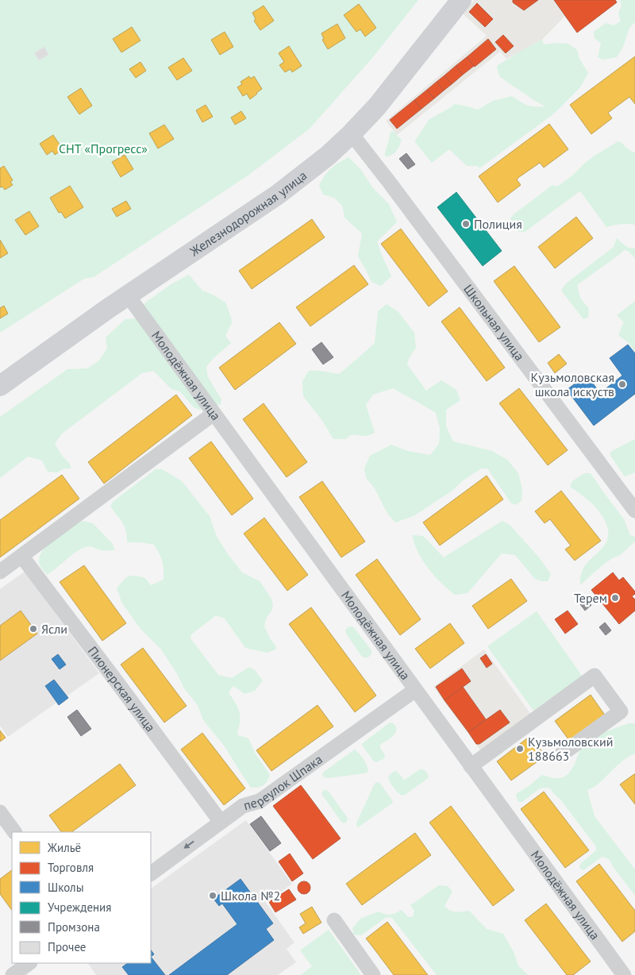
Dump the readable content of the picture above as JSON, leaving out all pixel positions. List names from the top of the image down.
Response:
{
  "streets": {
    "main road": ["Железнодорожная улица"],
    "street": [
      "Школьная улица",
      "Молодёжная улица",
      "Пионерская улица",
      "переулок Шпака"
    ]
  },
  "crossings": [
    ["Железнодорожная улица", "Школьная улица"],
    ["Железнодорожная улица", "Молодёжная улица"],
    ["Молодёжная улица", "переулок Шпака"],
    ["Пионерская улица", "переулок Шпака"]
  ],
  "parks": ["СНТ «Прогресс»"],
  "places": [
    "Полиция",
    "Кузьмоловская школа искуств",
    "Терем",
    "Ясли",
    "Кузьмоловский 188663",
    "Школа №2"
  ],
  "legend": [
    "Жильё",
    "Торговля",
    "Школы",
    "Учреждения",
    "Промзона",
    "Прочее"
  ]
}
